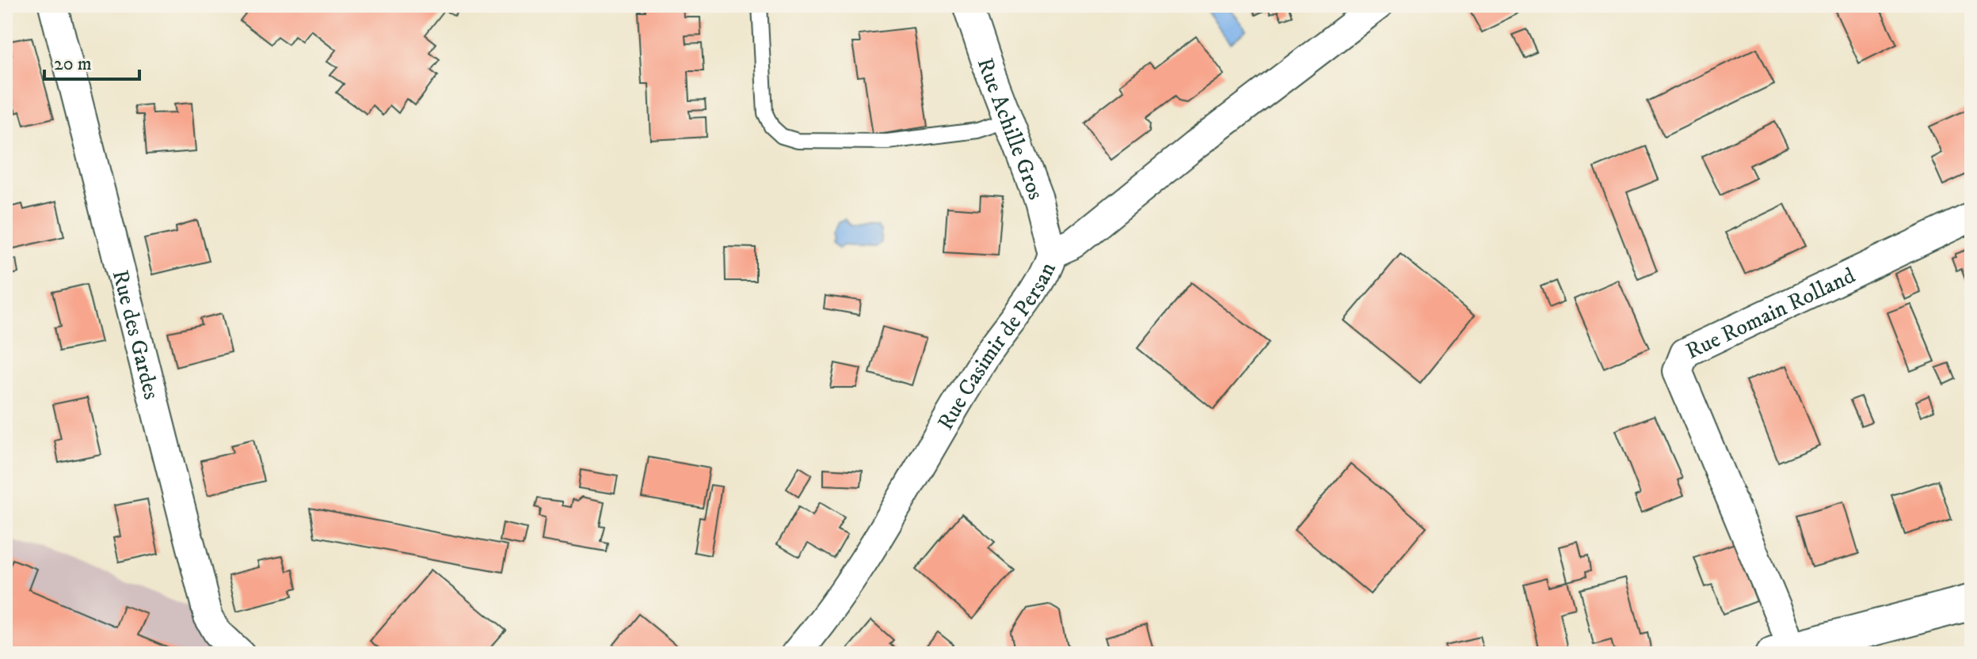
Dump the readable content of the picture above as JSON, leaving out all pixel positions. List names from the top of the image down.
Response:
{
  "streets": {
    "street": [
      "Rue Achille Gros",
      "Rue Romain Rolland",
      "Rue des Gardes",
      "Rue Casimir de Persan"
    ]
  },
  "crossings": [
    ["Rue Achille Gros", "Rue Casimir de Persan"]
  ],
  "scale_bar": "20 m"
}
